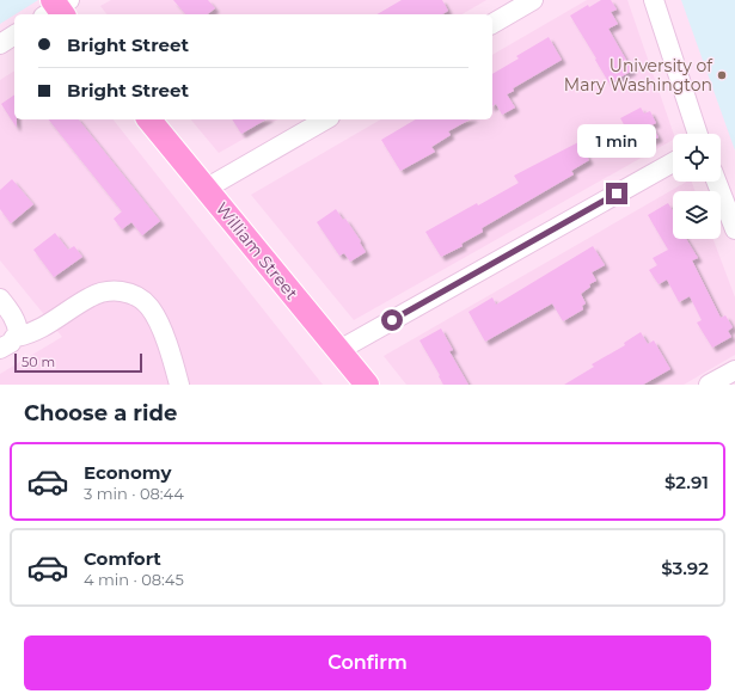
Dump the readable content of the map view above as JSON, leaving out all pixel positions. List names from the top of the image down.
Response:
{
  "streets": {
    "main road": ["William Street"]
  },
  "places": ["University of Mary Washington"],
  "scale_bar": "50 m",
  "page": {
    "banner": ["Bright Street", "Bright Street"],
    "bubble": "1 min",
    "scale": "50 m",
    "heading": "Choose a ride",
    "list": [
      {
        "name": "Economy",
        "note": "3 min · 08:44",
        "value": "$2.91"
      },
      {
        "name": "Comfort",
        "note": "4 min · 08:45",
        "value": "$3.92"
      }
    ],
    "buttons": "Confirm"
  }
}
